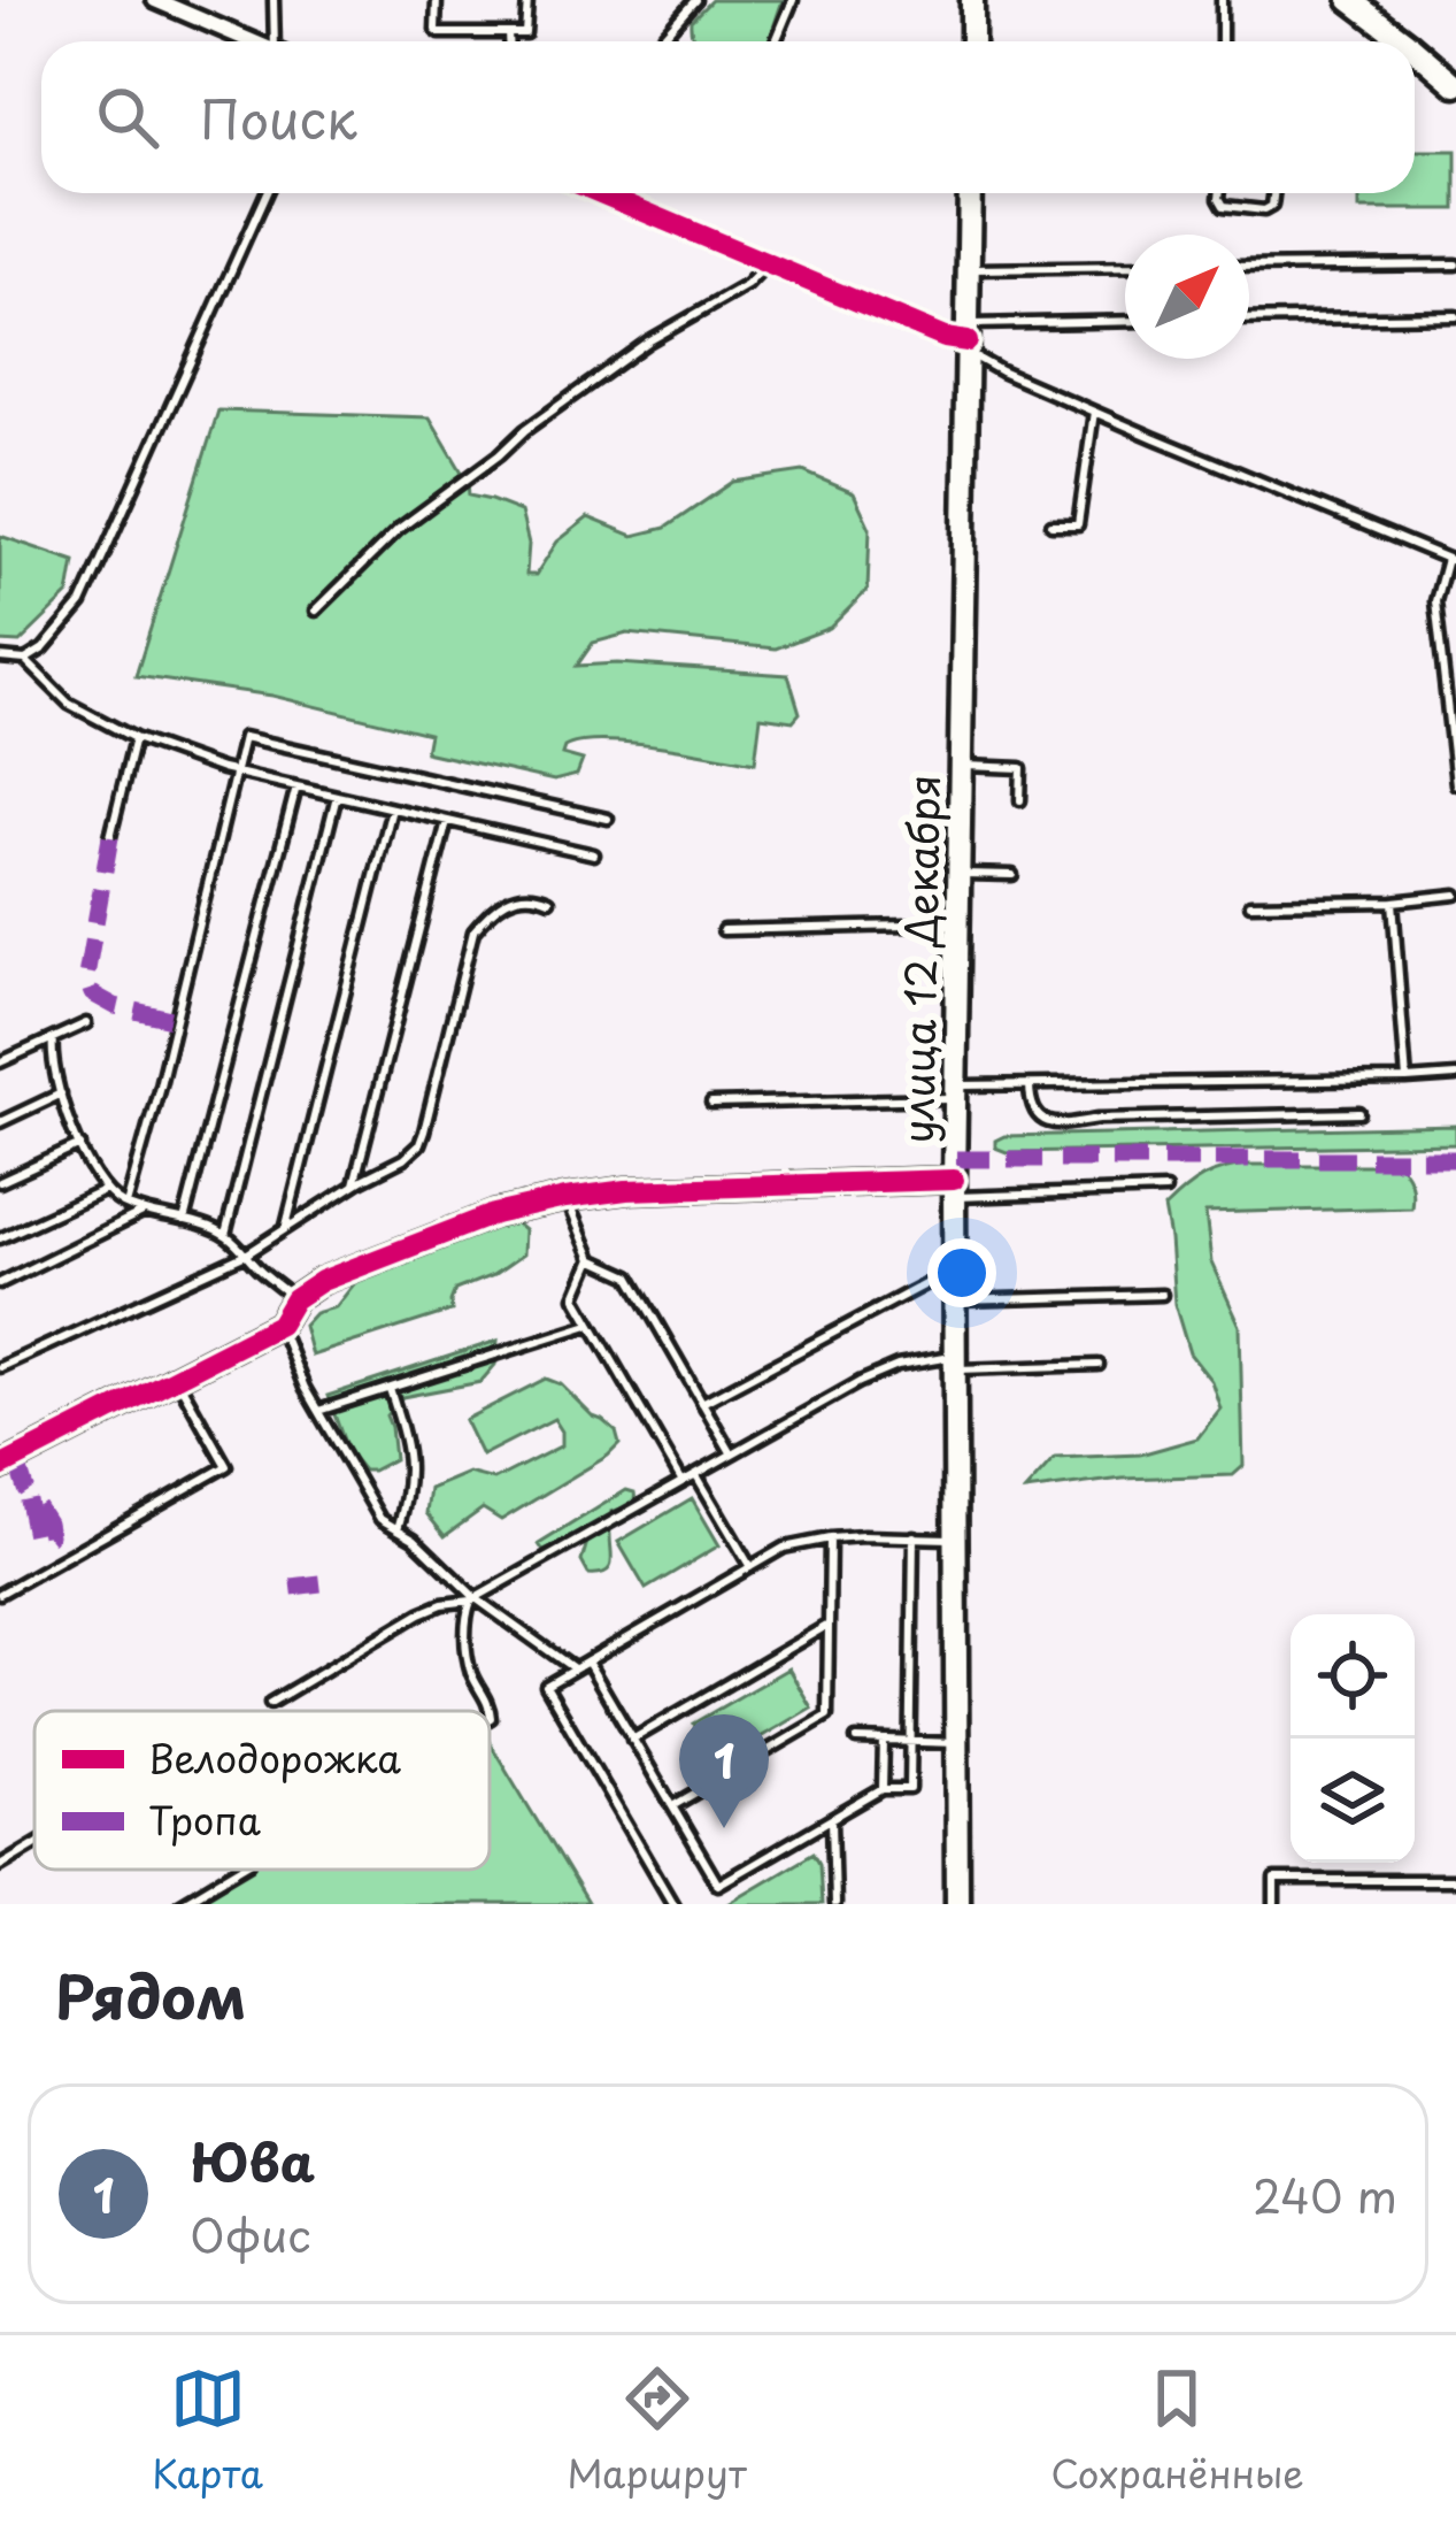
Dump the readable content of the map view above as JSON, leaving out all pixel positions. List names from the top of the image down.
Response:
{
  "streets": {
    "main road": ["улица 12 Декабря"]
  },
  "legend": ["Велодорожка", "Тропа"],
  "north": "top right",
  "page": {
    "search": "Поиск",
    "pins": "1",
    "heading": "Рядом",
    "list": [
      {
        "mark": "1",
        "name": "Юва",
        "note": "Офис",
        "value": "240 m"
      }
    ],
    "nav": ["Карта", "Маршрут", "Сохранённые"]
  }
}
